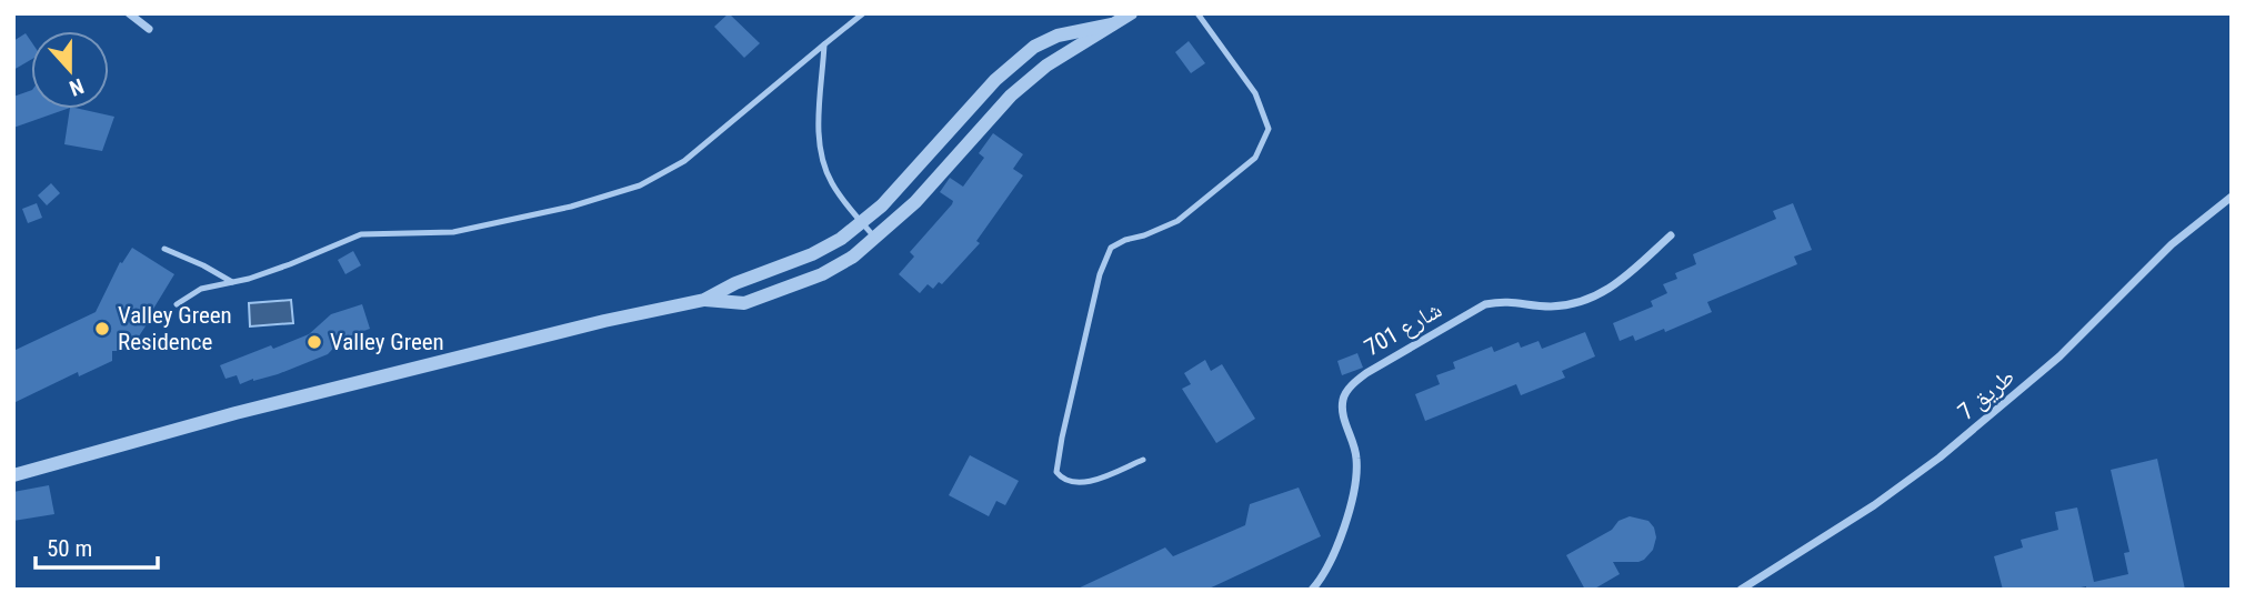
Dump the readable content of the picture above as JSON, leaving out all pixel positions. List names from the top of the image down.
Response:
{
  "streets": {
    "street": ["شارع 701", "طريق 7"]
  },
  "places": ["Valley Green Residence", "Valley Green"],
  "scale_bar": "50 m",
  "north": "bottom"
}
